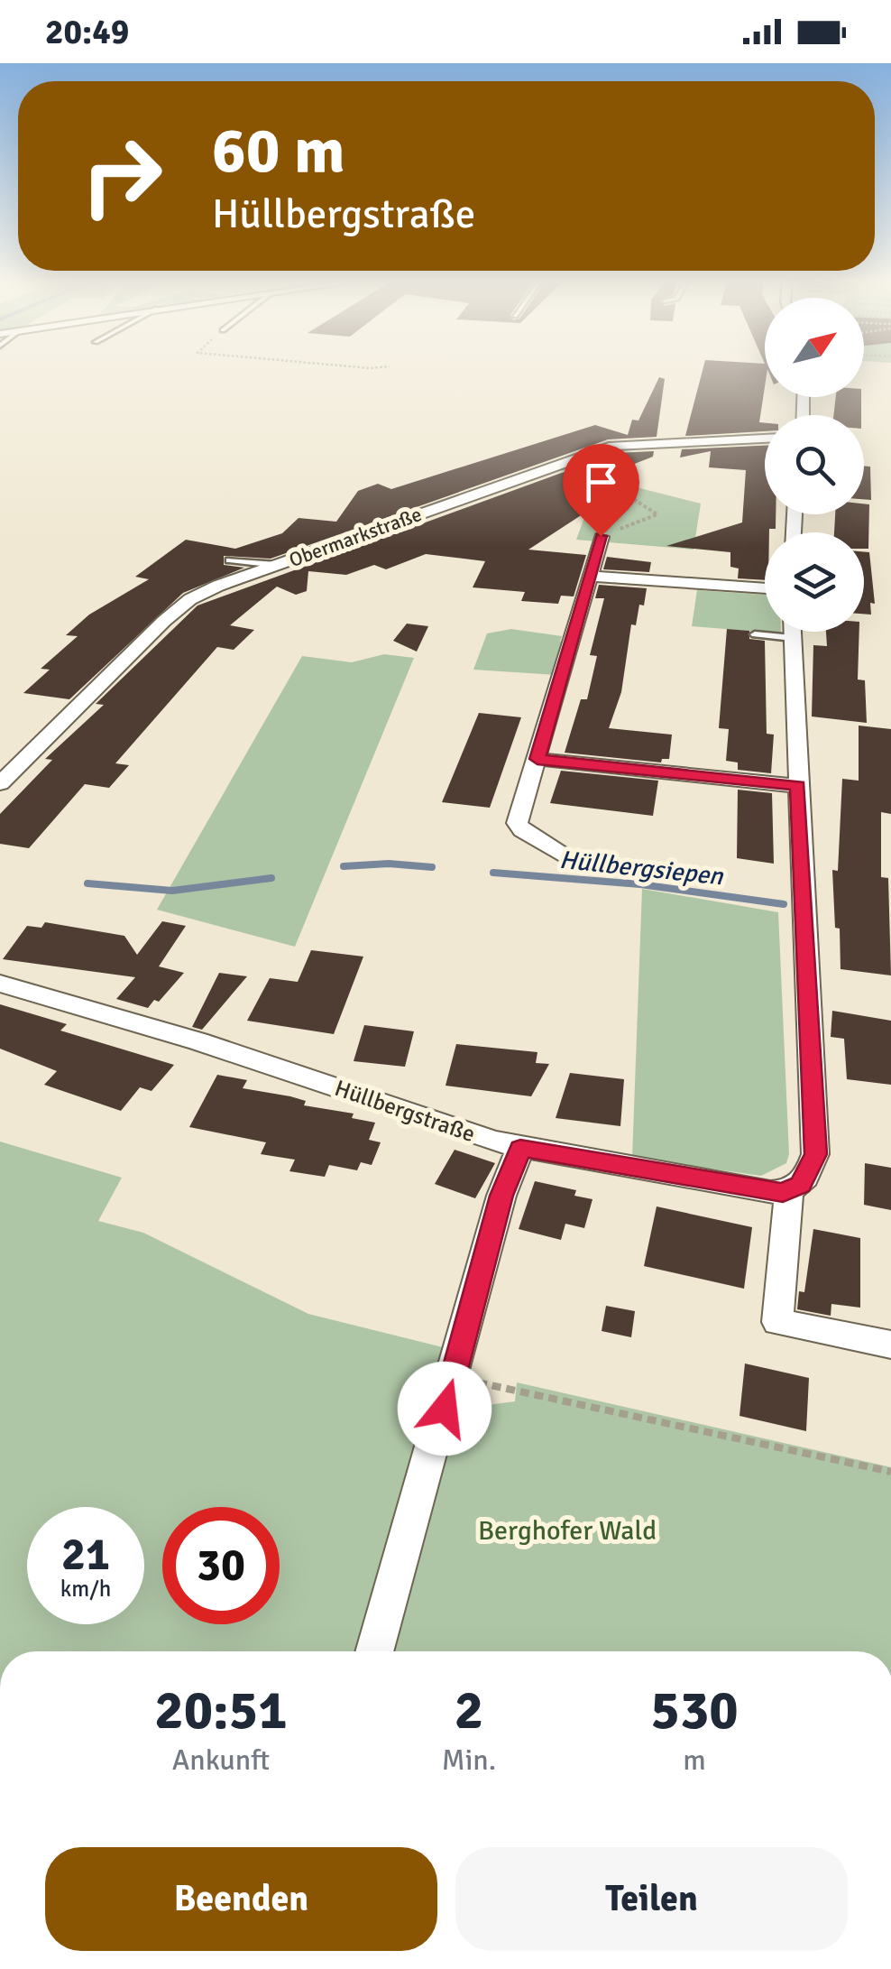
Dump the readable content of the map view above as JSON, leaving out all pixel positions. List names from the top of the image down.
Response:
{
  "streets": {
    "street": ["Obermarkstraße", "Hüllbergstraße"]
  },
  "water": ["Hüllbergsiepen"],
  "parks": ["Berghofer Wald"],
  "north": "top right",
  "page": {
    "status": "20:49",
    "turn": ["60 m", "Hüllbergstraße"],
    "speed": "21 km/h",
    "limit": "30",
    "eta": [
      "20:51",
      "Ankunft",
      "2",
      "Min.",
      "530",
      "m"
    ],
    "buttons": ["Beenden", "Teilen"]
  }
}
